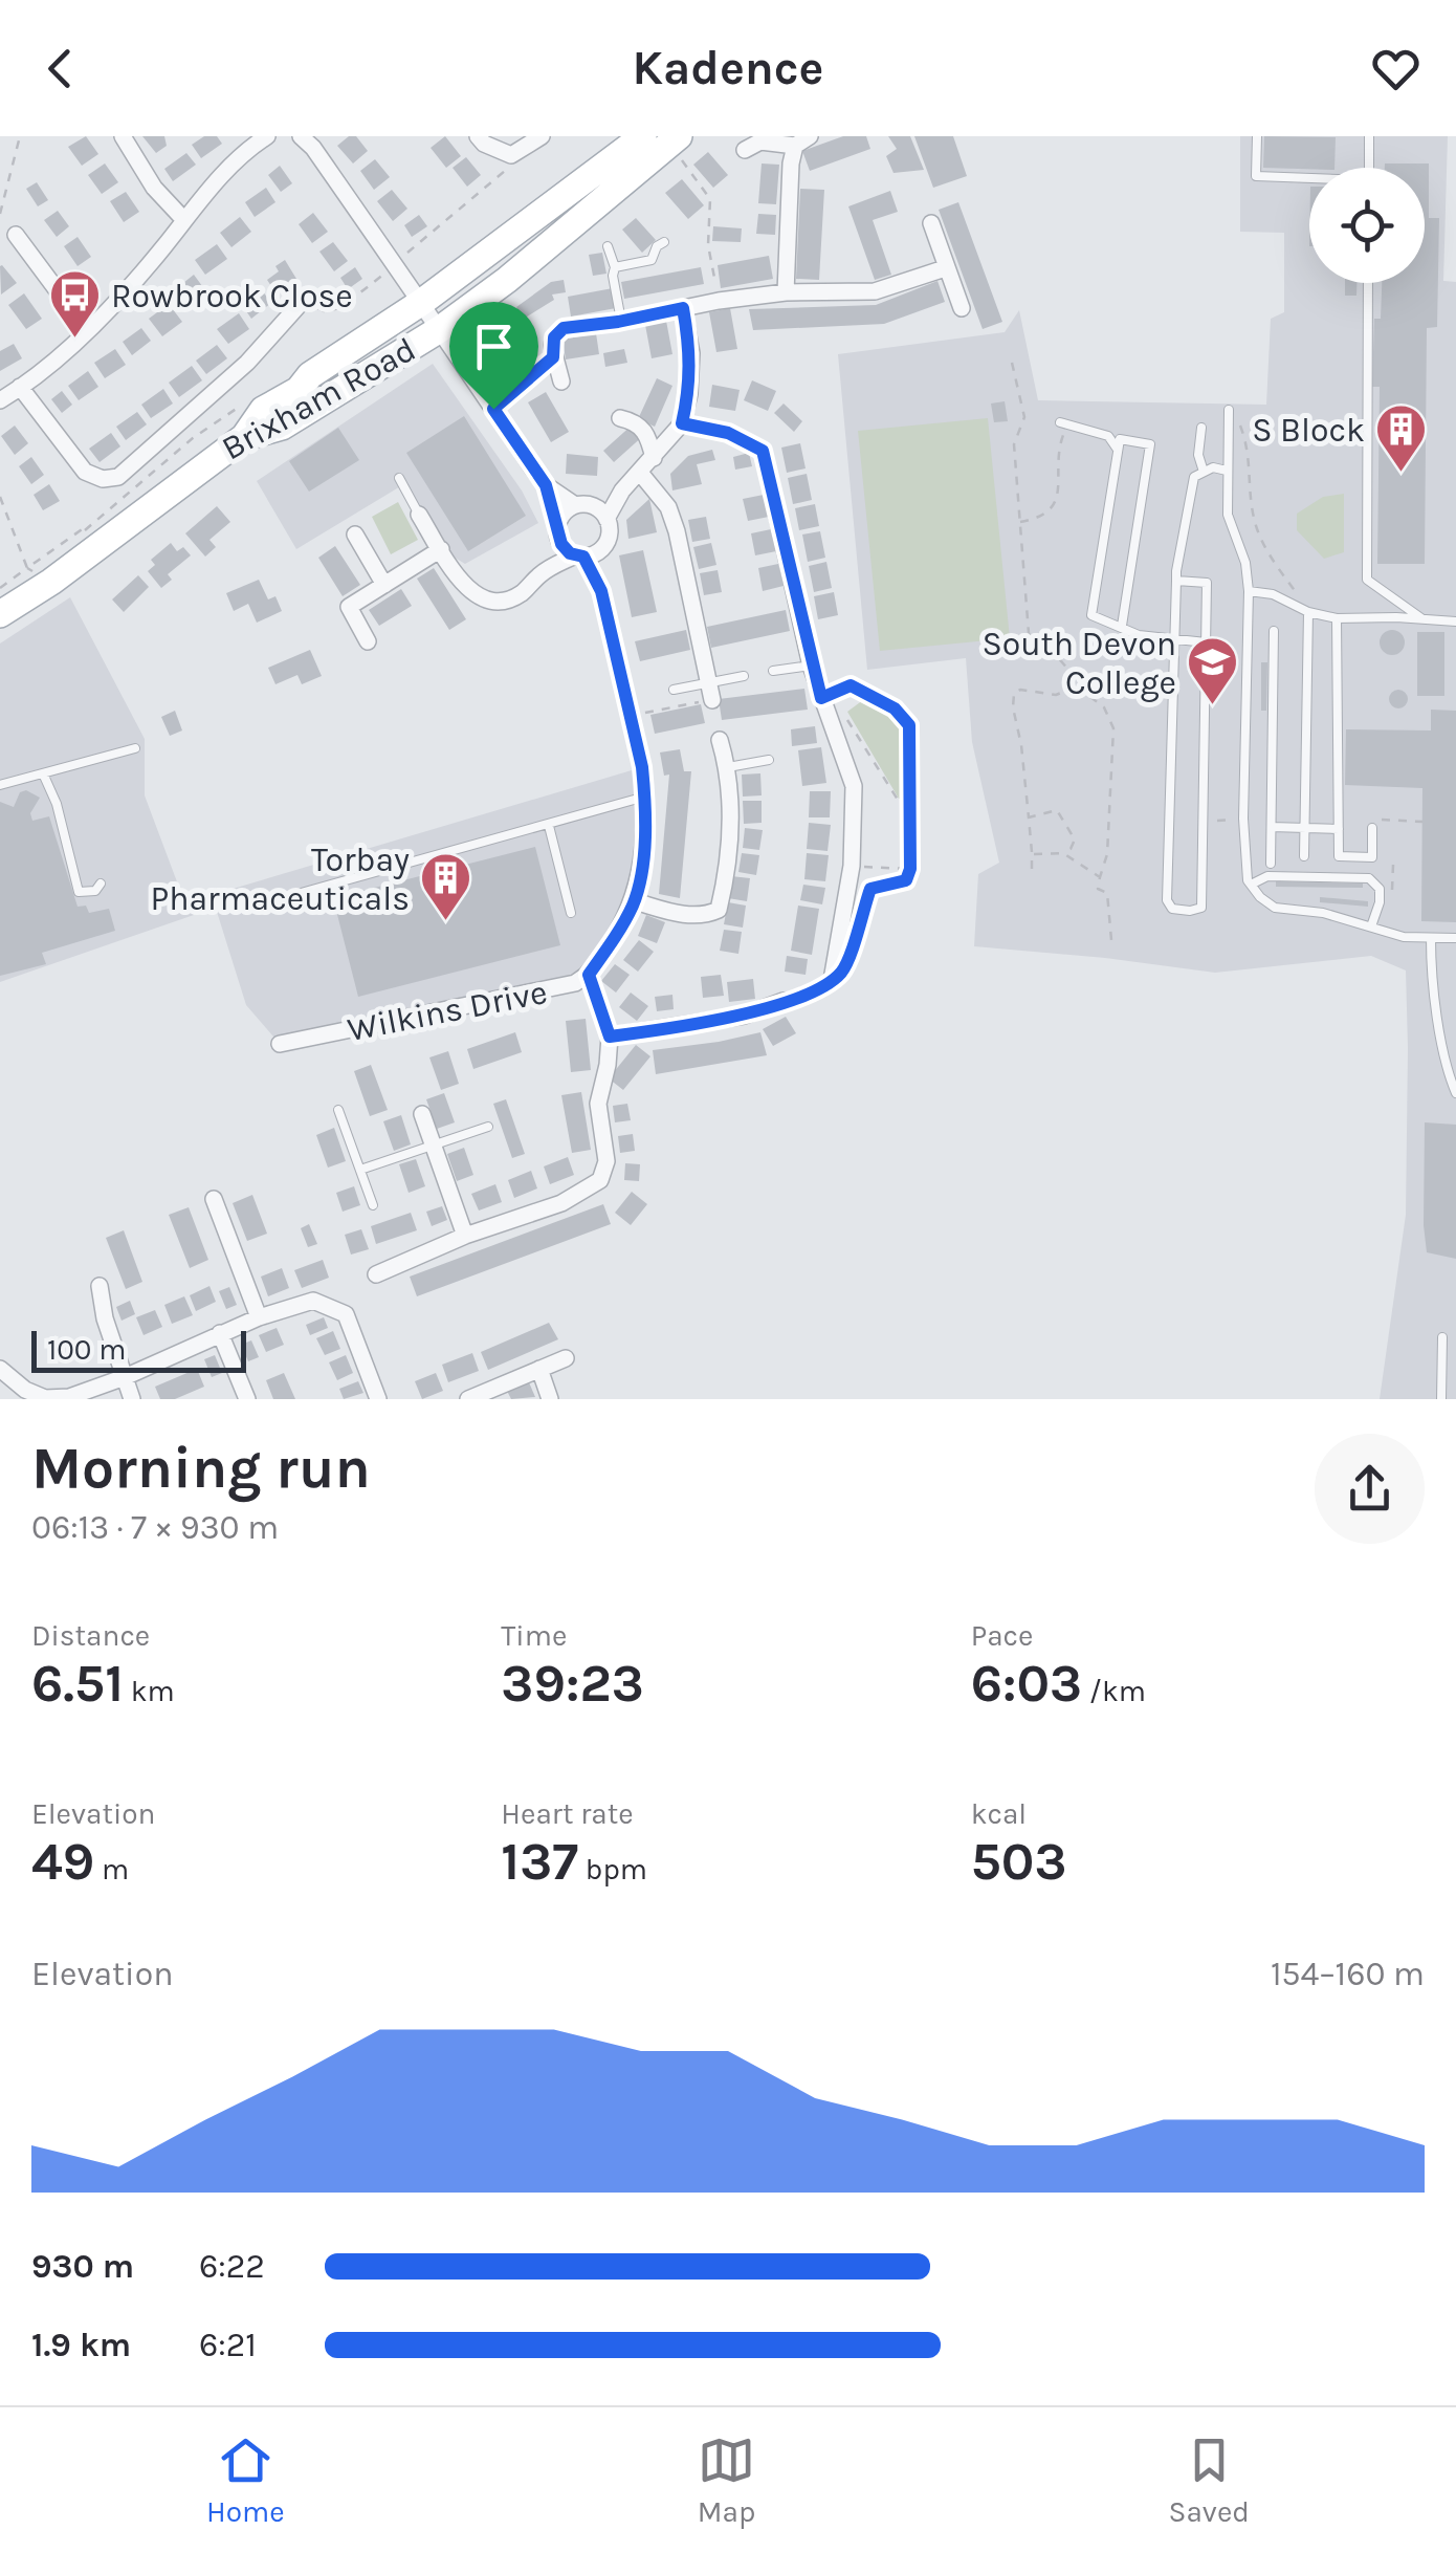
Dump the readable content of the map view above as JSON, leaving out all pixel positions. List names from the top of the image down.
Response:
{
  "streets": {
    "main road": ["Brixham Road"],
    "street": ["Wilkins Drive"]
  },
  "crossings": [
    ["Brixham Road", "Wilkins Drive"]
  ],
  "places": {
    "bus stop": ["Rowbrook Close"],
    "building": ["S Block", "Torbay Pharmaceuticals"],
    "school or university": ["South Devon College"]
  },
  "scale_bar": "100 m",
  "page": {
    "header": "Kadence",
    "scale": "100 m",
    "heading": ["Morning run", "06:13 · 7 × 930 m"],
    "stats": [
      ["Distance", "6.51 km"],
      ["Time", "39:23"],
      ["Pace", "6:03 /km"],
      ["Elevation", "49 m"],
      ["Heart rate", "137 bpm"],
      ["kcal", "503"]
    ],
    "chart": ["Elevation", "154–160 m"],
    "list": [
      {
        "name": "930 m",
        "note": "6:22"
      },
      {
        "name": "1.9 km",
        "note": "6:21"
      }
    ],
    "tabs": ["Home", "Map", "Saved"]
  }
}
